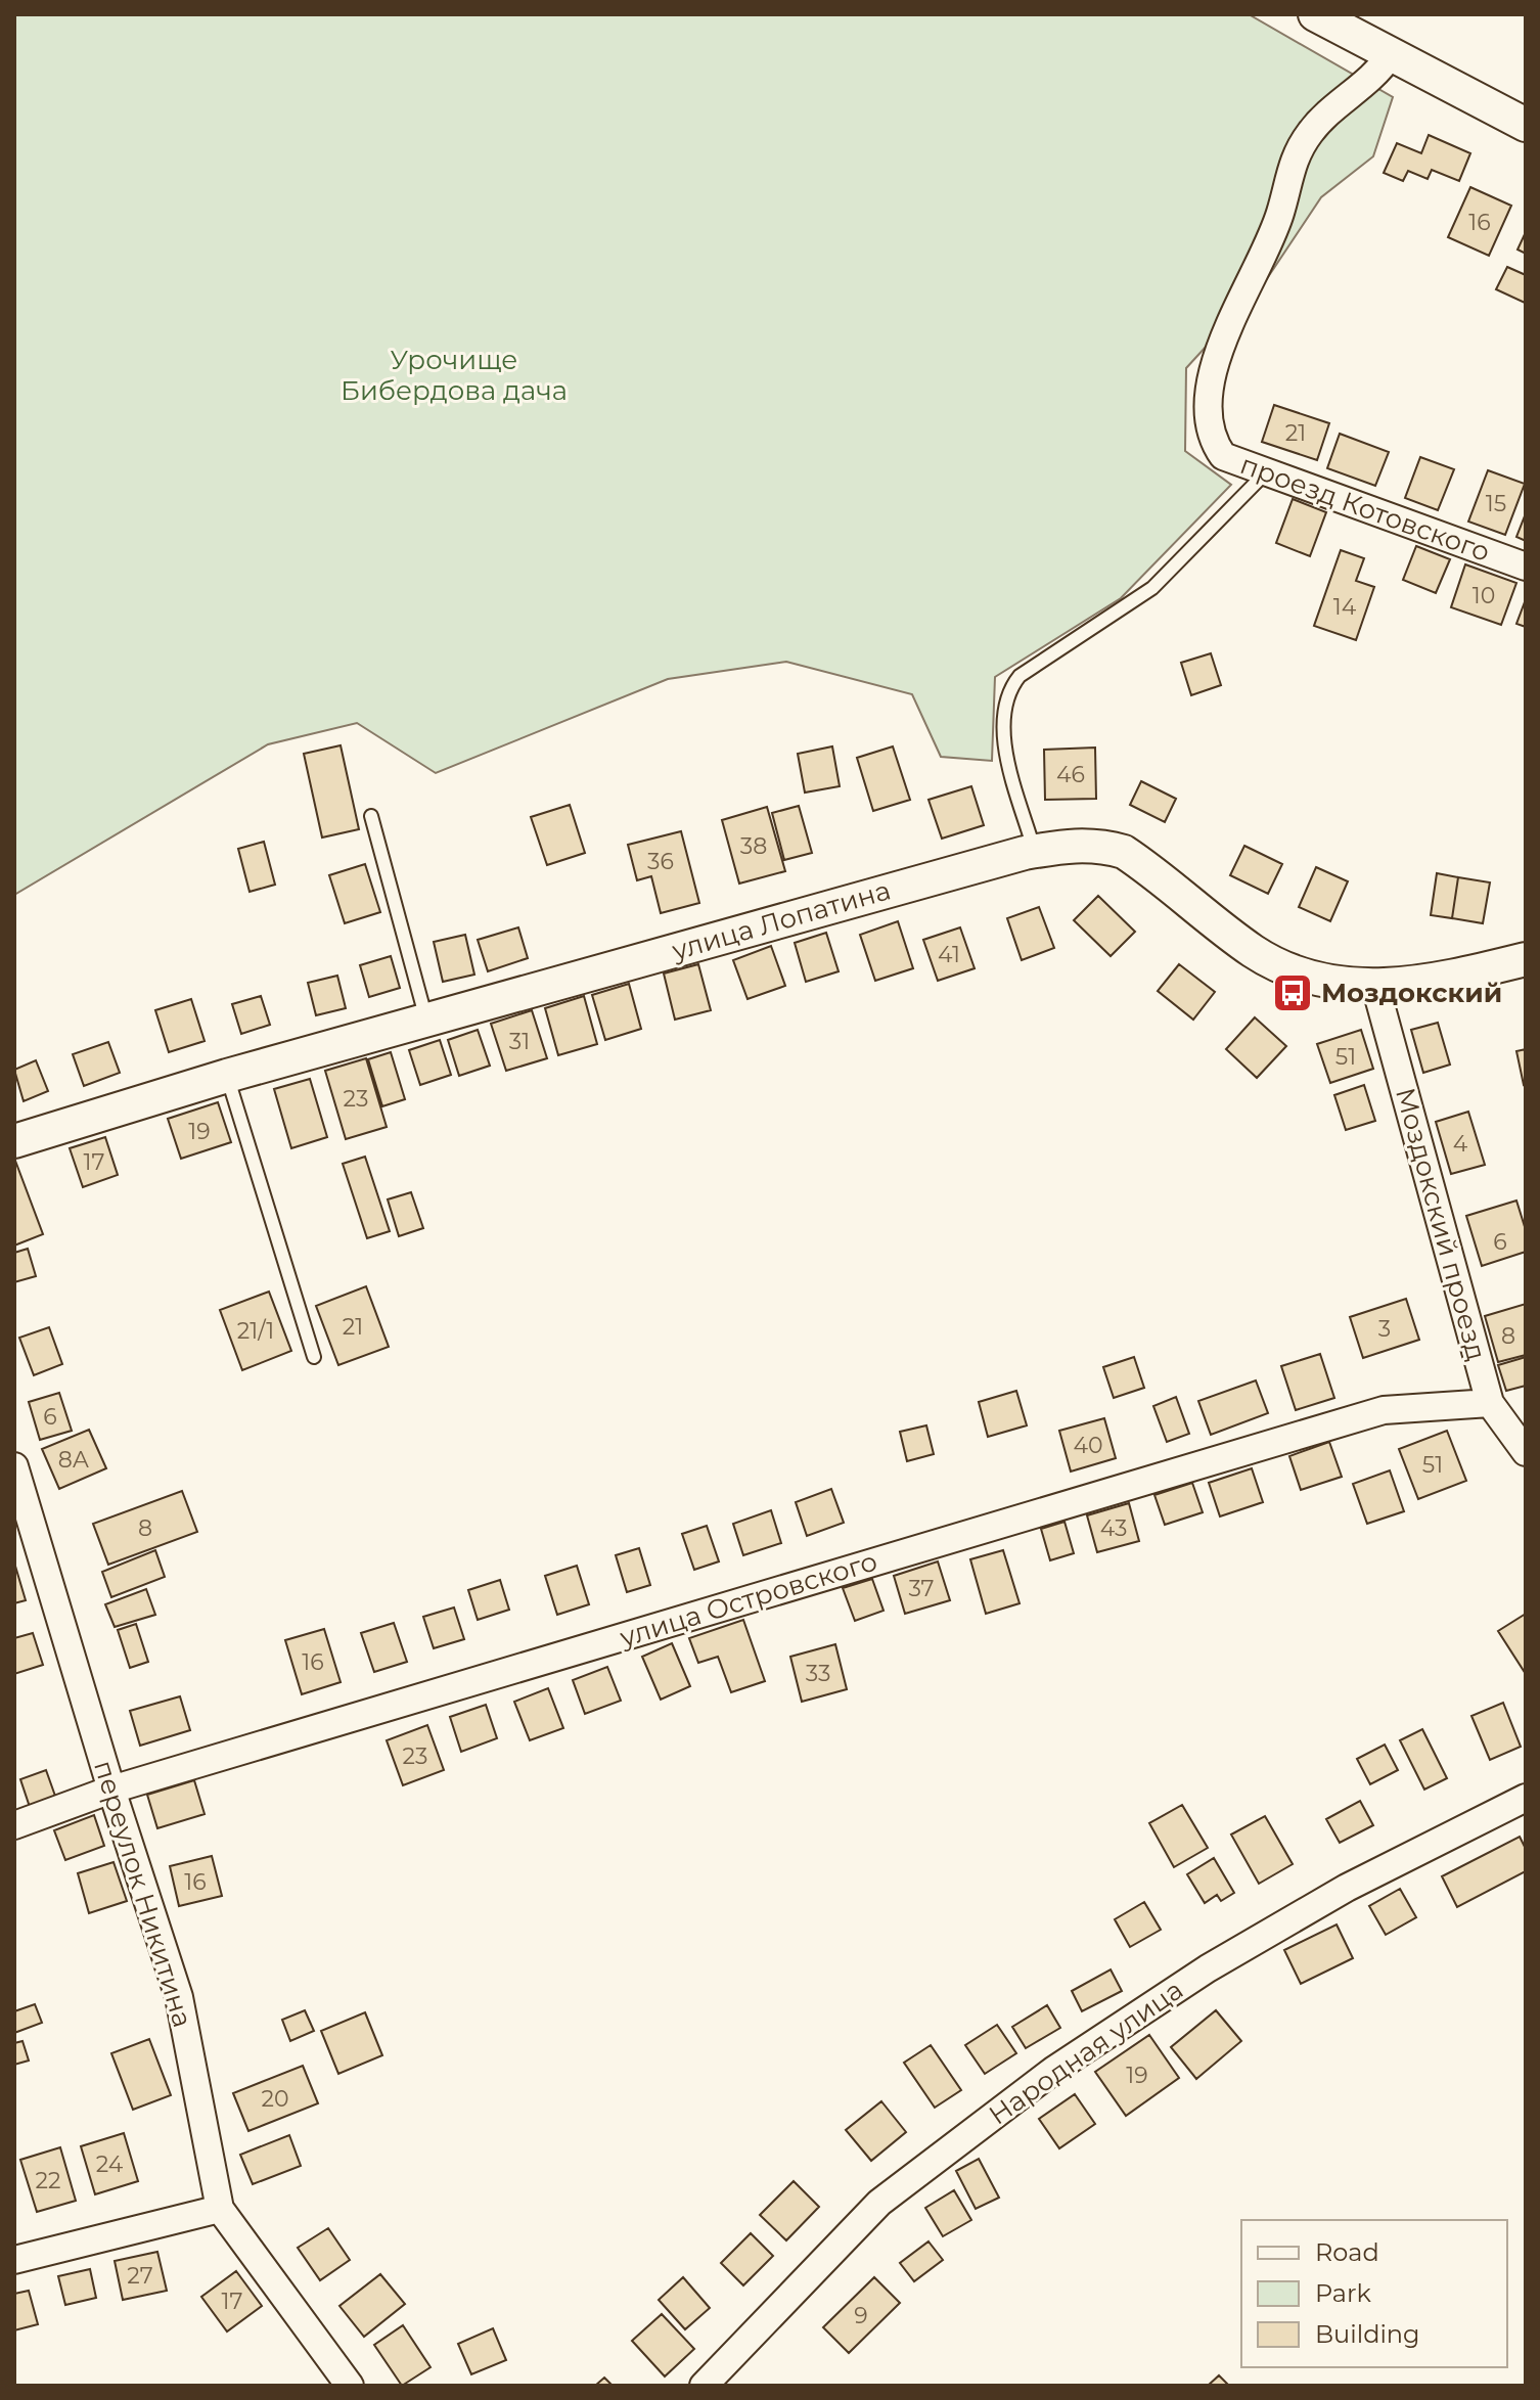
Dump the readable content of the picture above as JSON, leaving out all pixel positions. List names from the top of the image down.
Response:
{
  "streets": {
    "street": [
      "проезд Котовского",
      "улица Лопатина",
      "Моздокский проезд",
      "улица Островского",
      "переулок Никитина",
      "Народная улица"
    ]
  },
  "crossings": [
    ["улица Лопатина", "Моздокский проезд"],
    ["Моздокский проезд", "улица Островского"],
    ["улица Островского", "переулок Никитина"]
  ],
  "parks": ["Урочище Бибердова дача"],
  "places": {
    "bus stop": ["Моздокский"]
  },
  "house_numbers": [
    "16",
    "21",
    "15",
    "10",
    "14",
    "46",
    "38",
    "36",
    "41",
    "31",
    "51",
    "23",
    "19",
    "4",
    "17",
    "6",
    "21",
    "3",
    "21/1",
    "8",
    "6",
    "40",
    "8А",
    "51",
    "8",
    "43",
    "37",
    "16",
    "33",
    "23",
    "16",
    "19",
    "20",
    "24",
    "22",
    "27",
    "17",
    "9"
  ],
  "legend": ["Road", "Park", "Building"]
}
